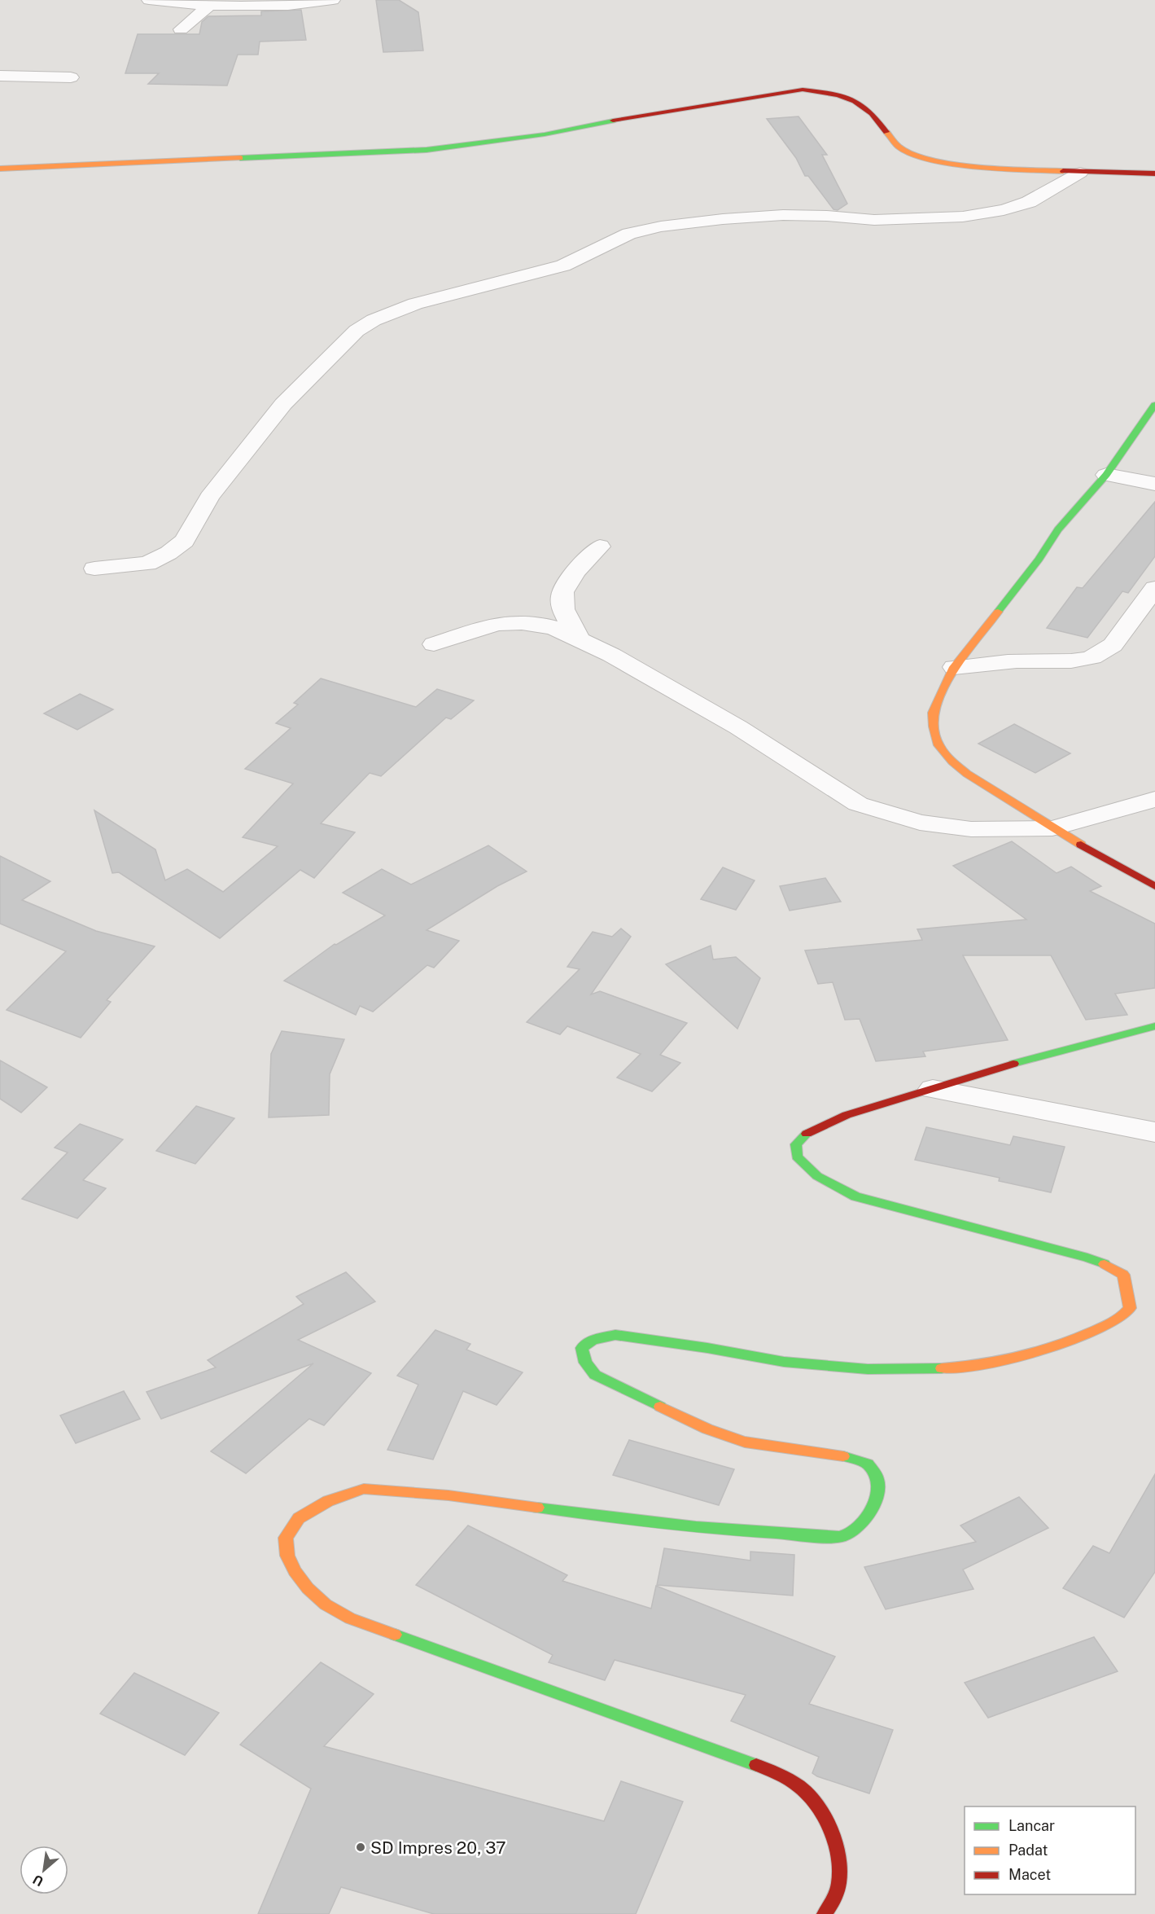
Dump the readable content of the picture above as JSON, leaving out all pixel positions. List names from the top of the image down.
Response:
{
  "places": ["SD Impres 20, 37"],
  "legend": ["Lancar", "Padat", "Macet"],
  "north": "bottom left"
}
